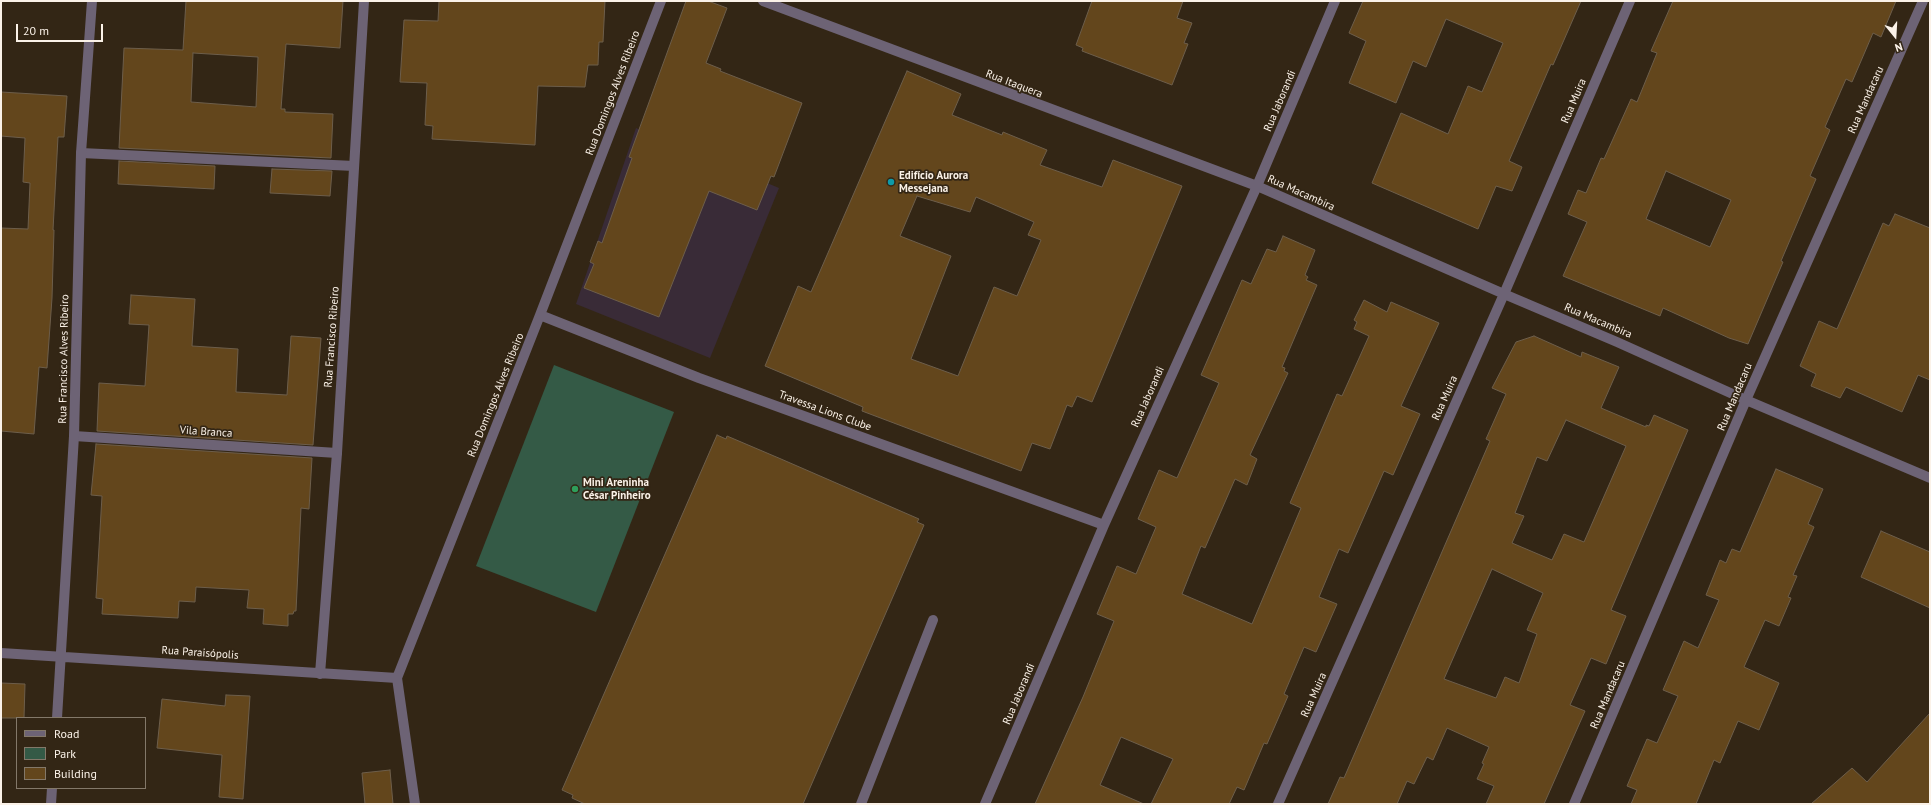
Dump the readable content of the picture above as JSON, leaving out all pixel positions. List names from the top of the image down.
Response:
{
  "streets": {
    "street": [
      "Rua Itaquera",
      "Rua Domingos Alves Ribeiro",
      "Rua Mandacaru",
      "Rua Jaborandi",
      "Rua Muira",
      "Rua Macambira",
      "Rua Francisco Ribeiro",
      "Rua Francisco Alves Ribeiro",
      "Travessa Lions Clube",
      "Vila Branca",
      "Rua Paraisópolis"
    ]
  },
  "crossings": [
    ["Rua Itaquera", "Rua Jaborandi"],
    ["Rua Itaquera", "Rua Macambira"],
    ["Rua Domingos Alves Ribeiro", "Travessa Lions Clube"],
    ["Rua Domingos Alves Ribeiro", "Rua Paraisópolis"],
    ["Rua Mandacaru", "Rua Macambira"],
    ["Rua Jaborandi", "Rua Macambira"],
    ["Rua Jaborandi", "Travessa Lions Clube"],
    ["Rua Muira", "Rua Macambira"],
    ["Rua Francisco Ribeiro", "Vila Branca"],
    ["Rua Francisco Ribeiro", "Rua Paraisópolis"],
    ["Rua Francisco Alves Ribeiro", "Vila Branca"],
    ["Rua Francisco Alves Ribeiro", "Rua Paraisópolis"]
  ],
  "places": ["Edifício Aurora Messejana", "Mini Areninha César Pinheiro"],
  "legend": ["Road", "Park", "Building"],
  "scale_bar": "20 m",
  "north": "bottom"
}
